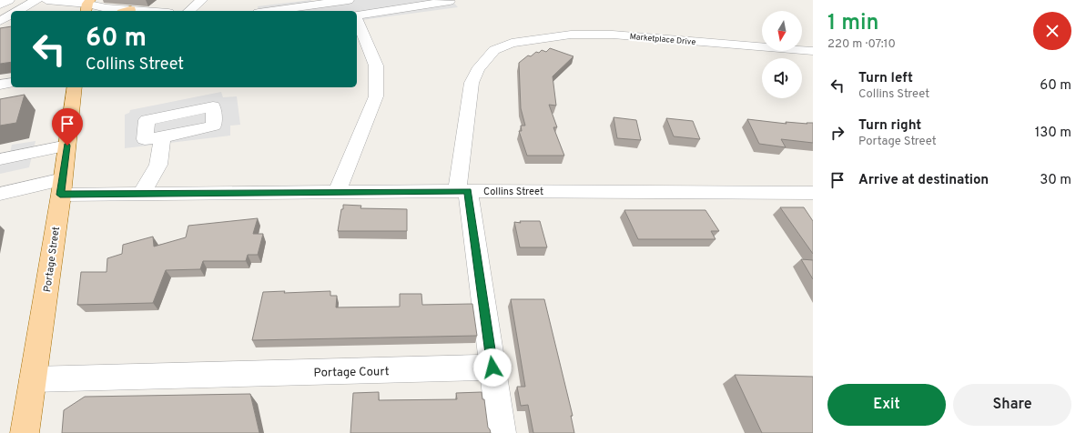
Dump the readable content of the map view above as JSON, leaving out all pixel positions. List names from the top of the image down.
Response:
{
  "streets": {
    "main road": ["Portage Street"],
    "street": ["Marketplace Drive", "Collins Street", "Portage Court"]
  },
  "crossings": [
    ["Marketplace Drive", "Collins Street"],
    ["Collins Street", "Portage Street"],
    ["Portage Street", "Portage Court"]
  ],
  "north": "bottom",
  "page": {
    "heading": ["1 min", "220 m · 07:10"],
    "turn": ["60 m", "Collins Street"],
    "list": [
      {
        "name": "Turn left",
        "note": "Collins Street",
        "value": "60 m"
      },
      {
        "name": "Turn right",
        "note": "Portage Street",
        "value": "130 m"
      },
      {
        "name": "Arrive at destination",
        "value": "30 m"
      }
    ],
    "buttons": ["Exit", "Share"]
  }
}
